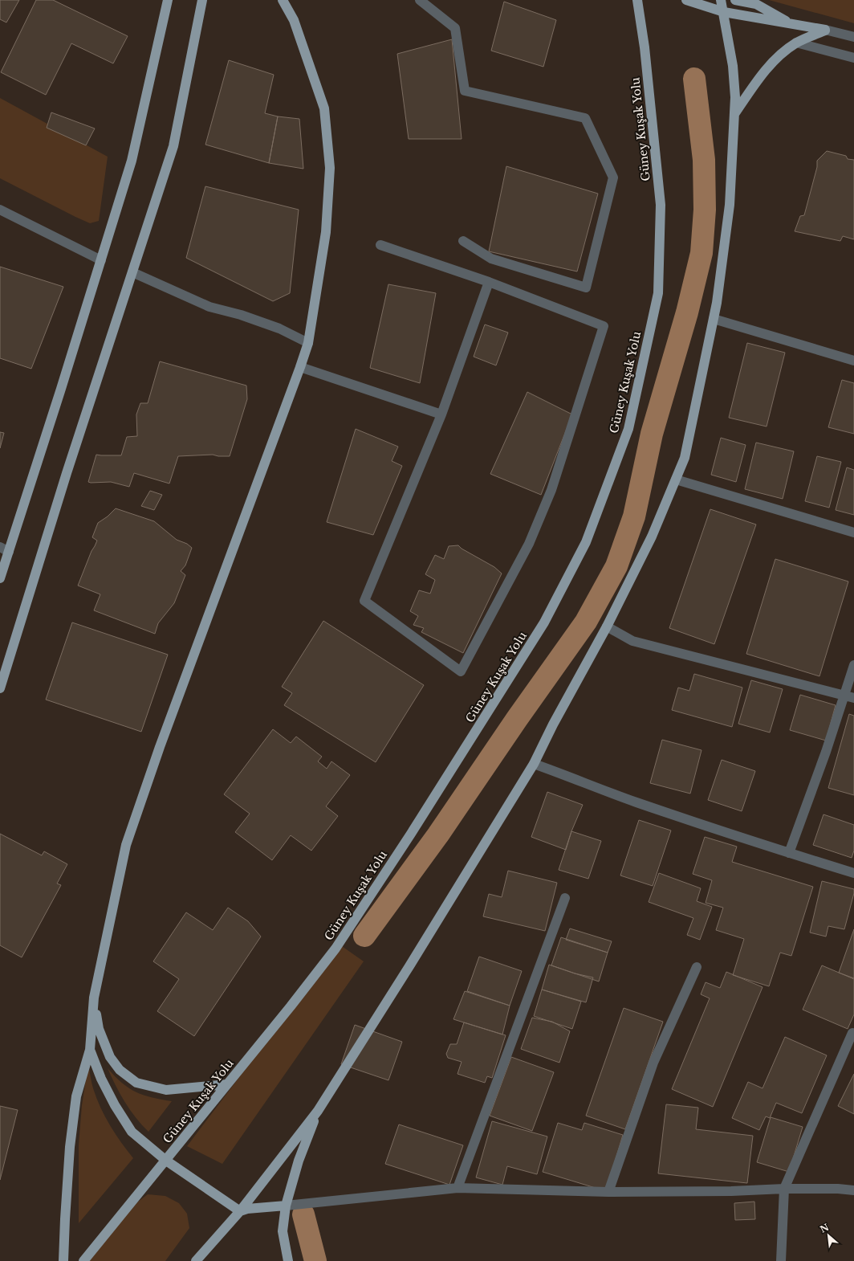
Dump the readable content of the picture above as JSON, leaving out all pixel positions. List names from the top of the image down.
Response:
{
  "streets": {
    "main road": ["Güney Kuşak Yolu"]
  },
  "north": "top left"
}
